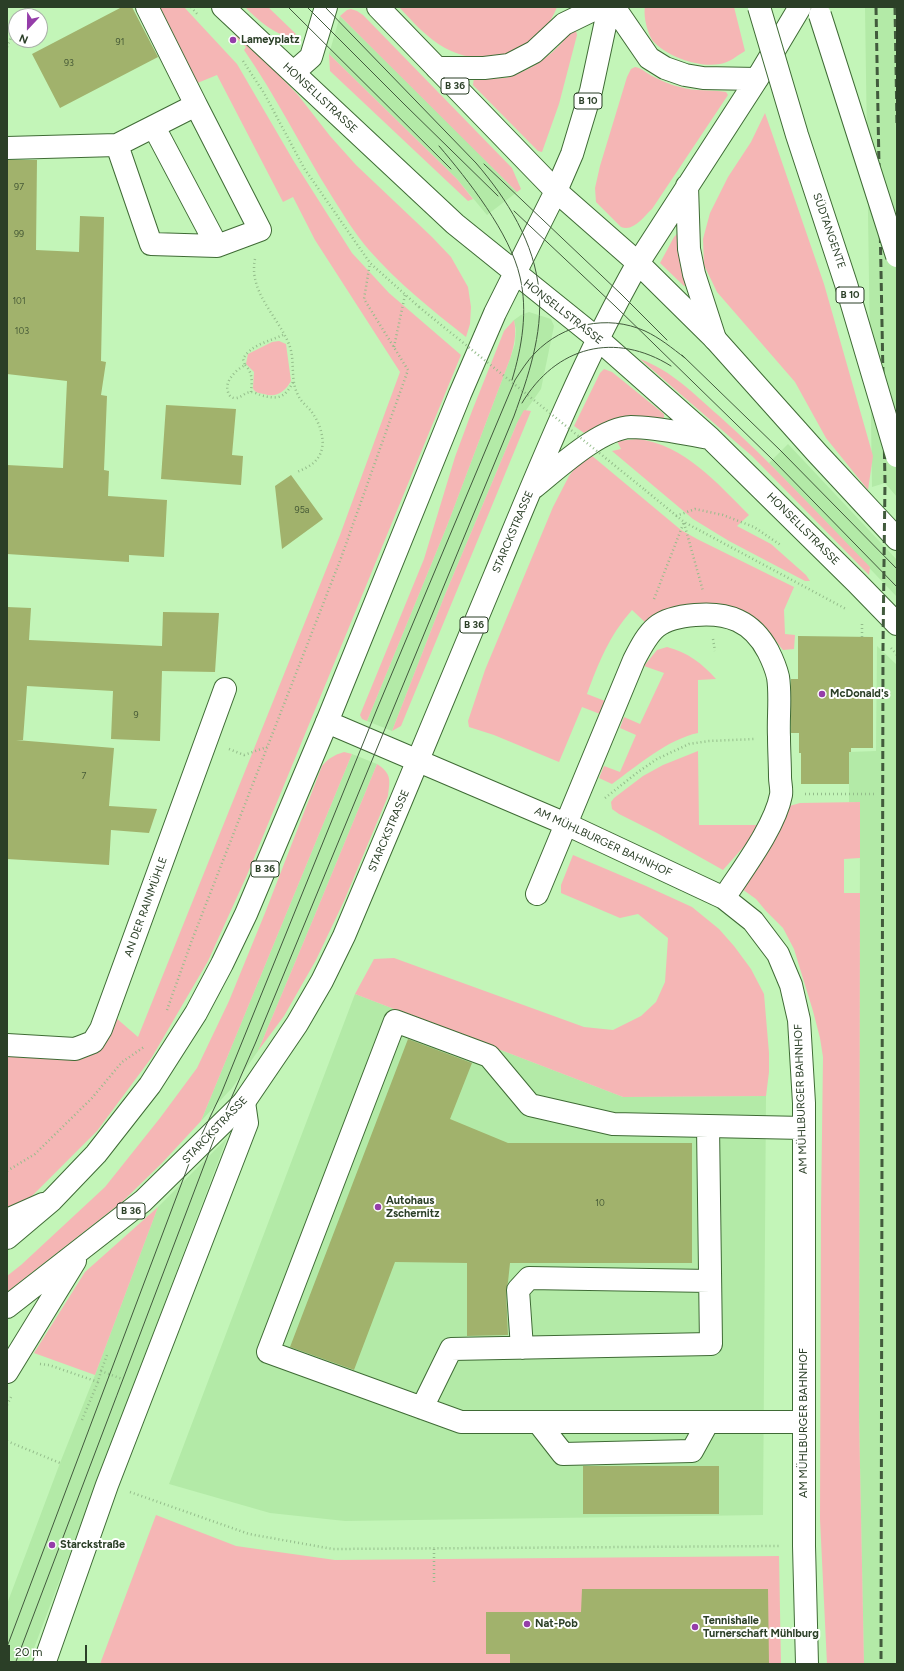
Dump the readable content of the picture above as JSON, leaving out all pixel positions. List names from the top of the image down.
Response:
{
  "streets": {
    "main road": [
      "B 36",
      "HONSELLSTRASSE",
      "B 10",
      "SÜDTANGENTE",
      "STARCKSTRASSE",
      "AM MÜHLBURGER BAHNHOF",
      "AN DER RAINMÜHLE"
    ]
  },
  "crossings": [
    ["B 36", "HONSELLSTRASSE"],
    ["B 36", "B 10"],
    ["B 36", "STARCKSTRASSE"],
    ["B 36", "AM MÜHLBURGER BAHNHOF"],
    ["HONSELLSTRASSE", "STARCKSTRASSE"],
    ["STARCKSTRASSE", "AM MÜHLBURGER BAHNHOF"]
  ],
  "places": [
    "Lameyplatz",
    "McDonald's",
    "Autohaus Zschernitz",
    "Starckstraße",
    "Nat-Pob",
    "Tennishalle Turnerschaft Mühlburg"
  ],
  "house_numbers": [
    "91",
    "93",
    "97",
    "99",
    "101",
    "103",
    "95a",
    "9",
    "7",
    "10"
  ],
  "scale_bar": "20 m",
  "north": "bottom"
}
